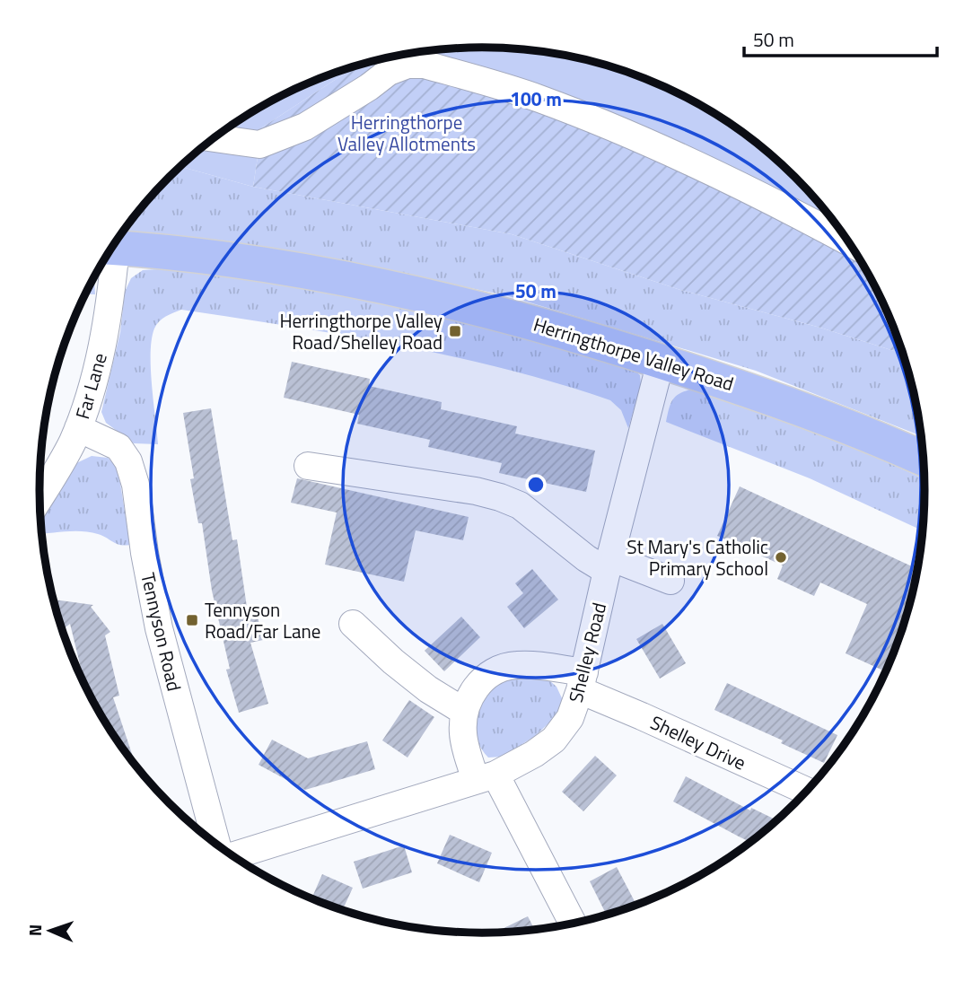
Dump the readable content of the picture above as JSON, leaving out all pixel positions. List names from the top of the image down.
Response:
{
  "streets": {
    "main road": ["Herringthorpe Valley Road"],
    "street": [
      "Far Lane",
      "Tennyson Road",
      "Shelley Road",
      "Shelley Drive"
    ]
  },
  "crossings": [
    ["Herringthorpe Valley Road", "Shelley Road"],
    ["Far Lane", "Tennyson Road"],
    ["Shelley Road", "Shelley Drive"]
  ],
  "parks": ["Herringthorpe Valley Allotments"],
  "places": {
    "transit": ["Herringthorpe Valley Road/Shelley Road", "Tennyson Road/Far Lane"],
    "other": ["St Mary's Catholic Primary School"]
  },
  "scale_bar": "50 m",
  "north": "left",
  "rings": ["100 m", "50 m"]
}
